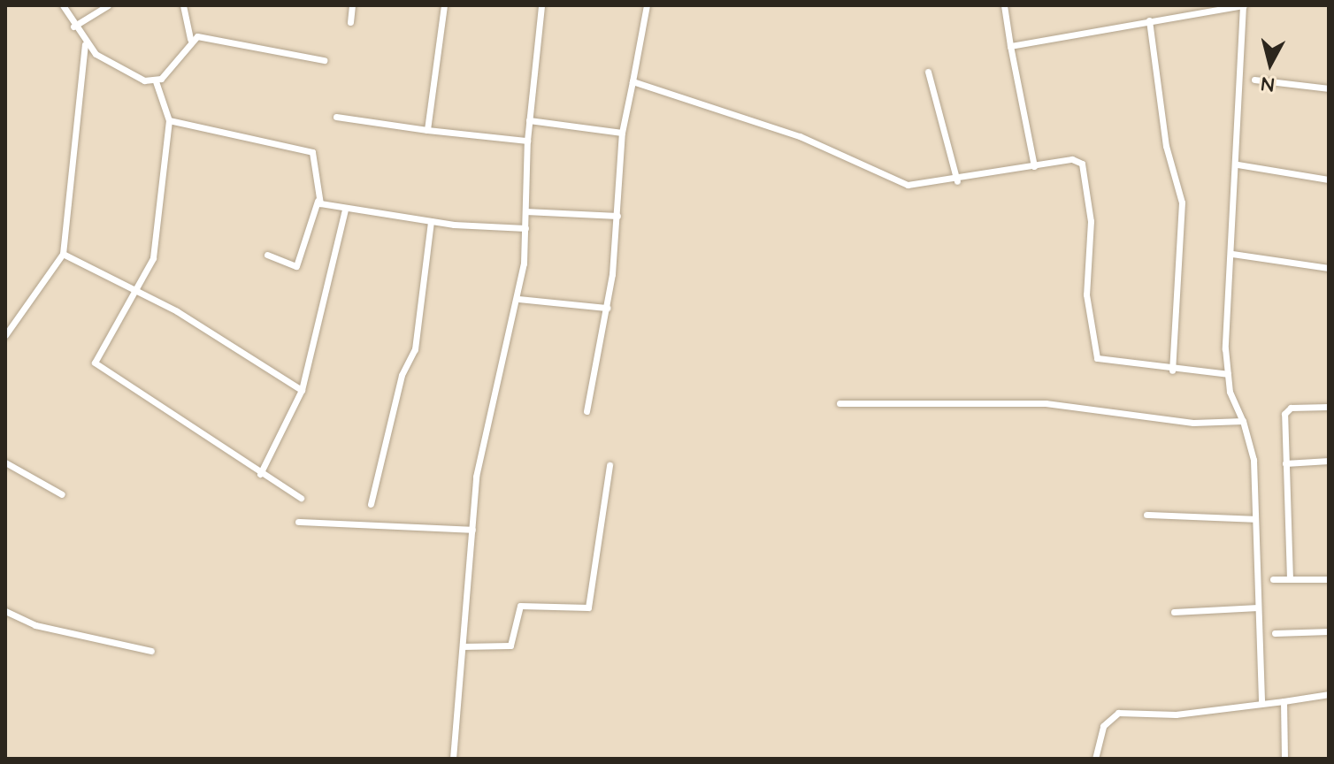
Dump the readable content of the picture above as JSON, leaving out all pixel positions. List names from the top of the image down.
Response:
{
  "north": "bottom"
}
